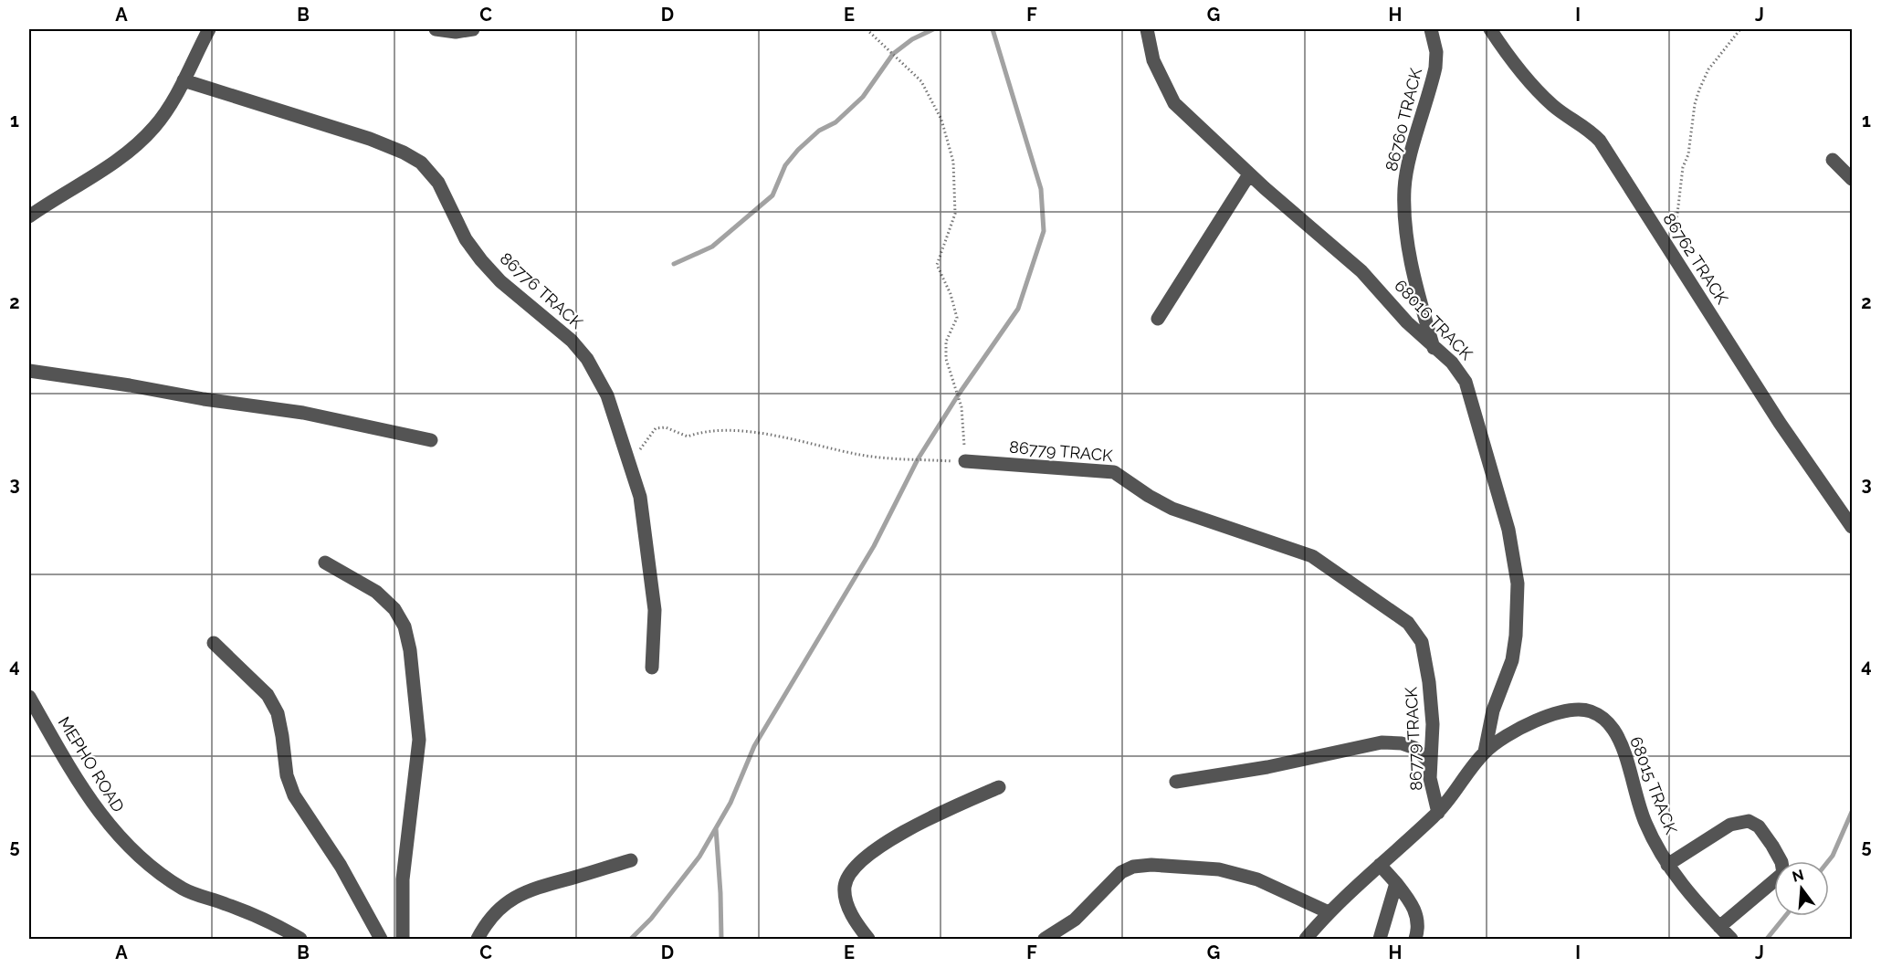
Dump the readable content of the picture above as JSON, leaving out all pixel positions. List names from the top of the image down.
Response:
{
  "streets": {
    "street": [
      "86760 TRACK",
      "86762 TRACK",
      "86776 TRACK",
      "68016 TRACK",
      "86779 TRACK",
      "MEPHO ROAD",
      "68015 TRACK"
    ]
  },
  "crossings": [
    ["86760 TRACK", "68016 TRACK"],
    ["68016 TRACK", "68015 TRACK"],
    ["86779 TRACK", "68015 TRACK"]
  ],
  "north": "top",
  "grid": {
    "columns": [
      "A",
      "B",
      "C",
      "D",
      "E",
      "F",
      "G",
      "H",
      "I",
      "J"
    ],
    "rows": [
      "1",
      "2",
      "3",
      "4",
      "5"
    ]
  }
}
